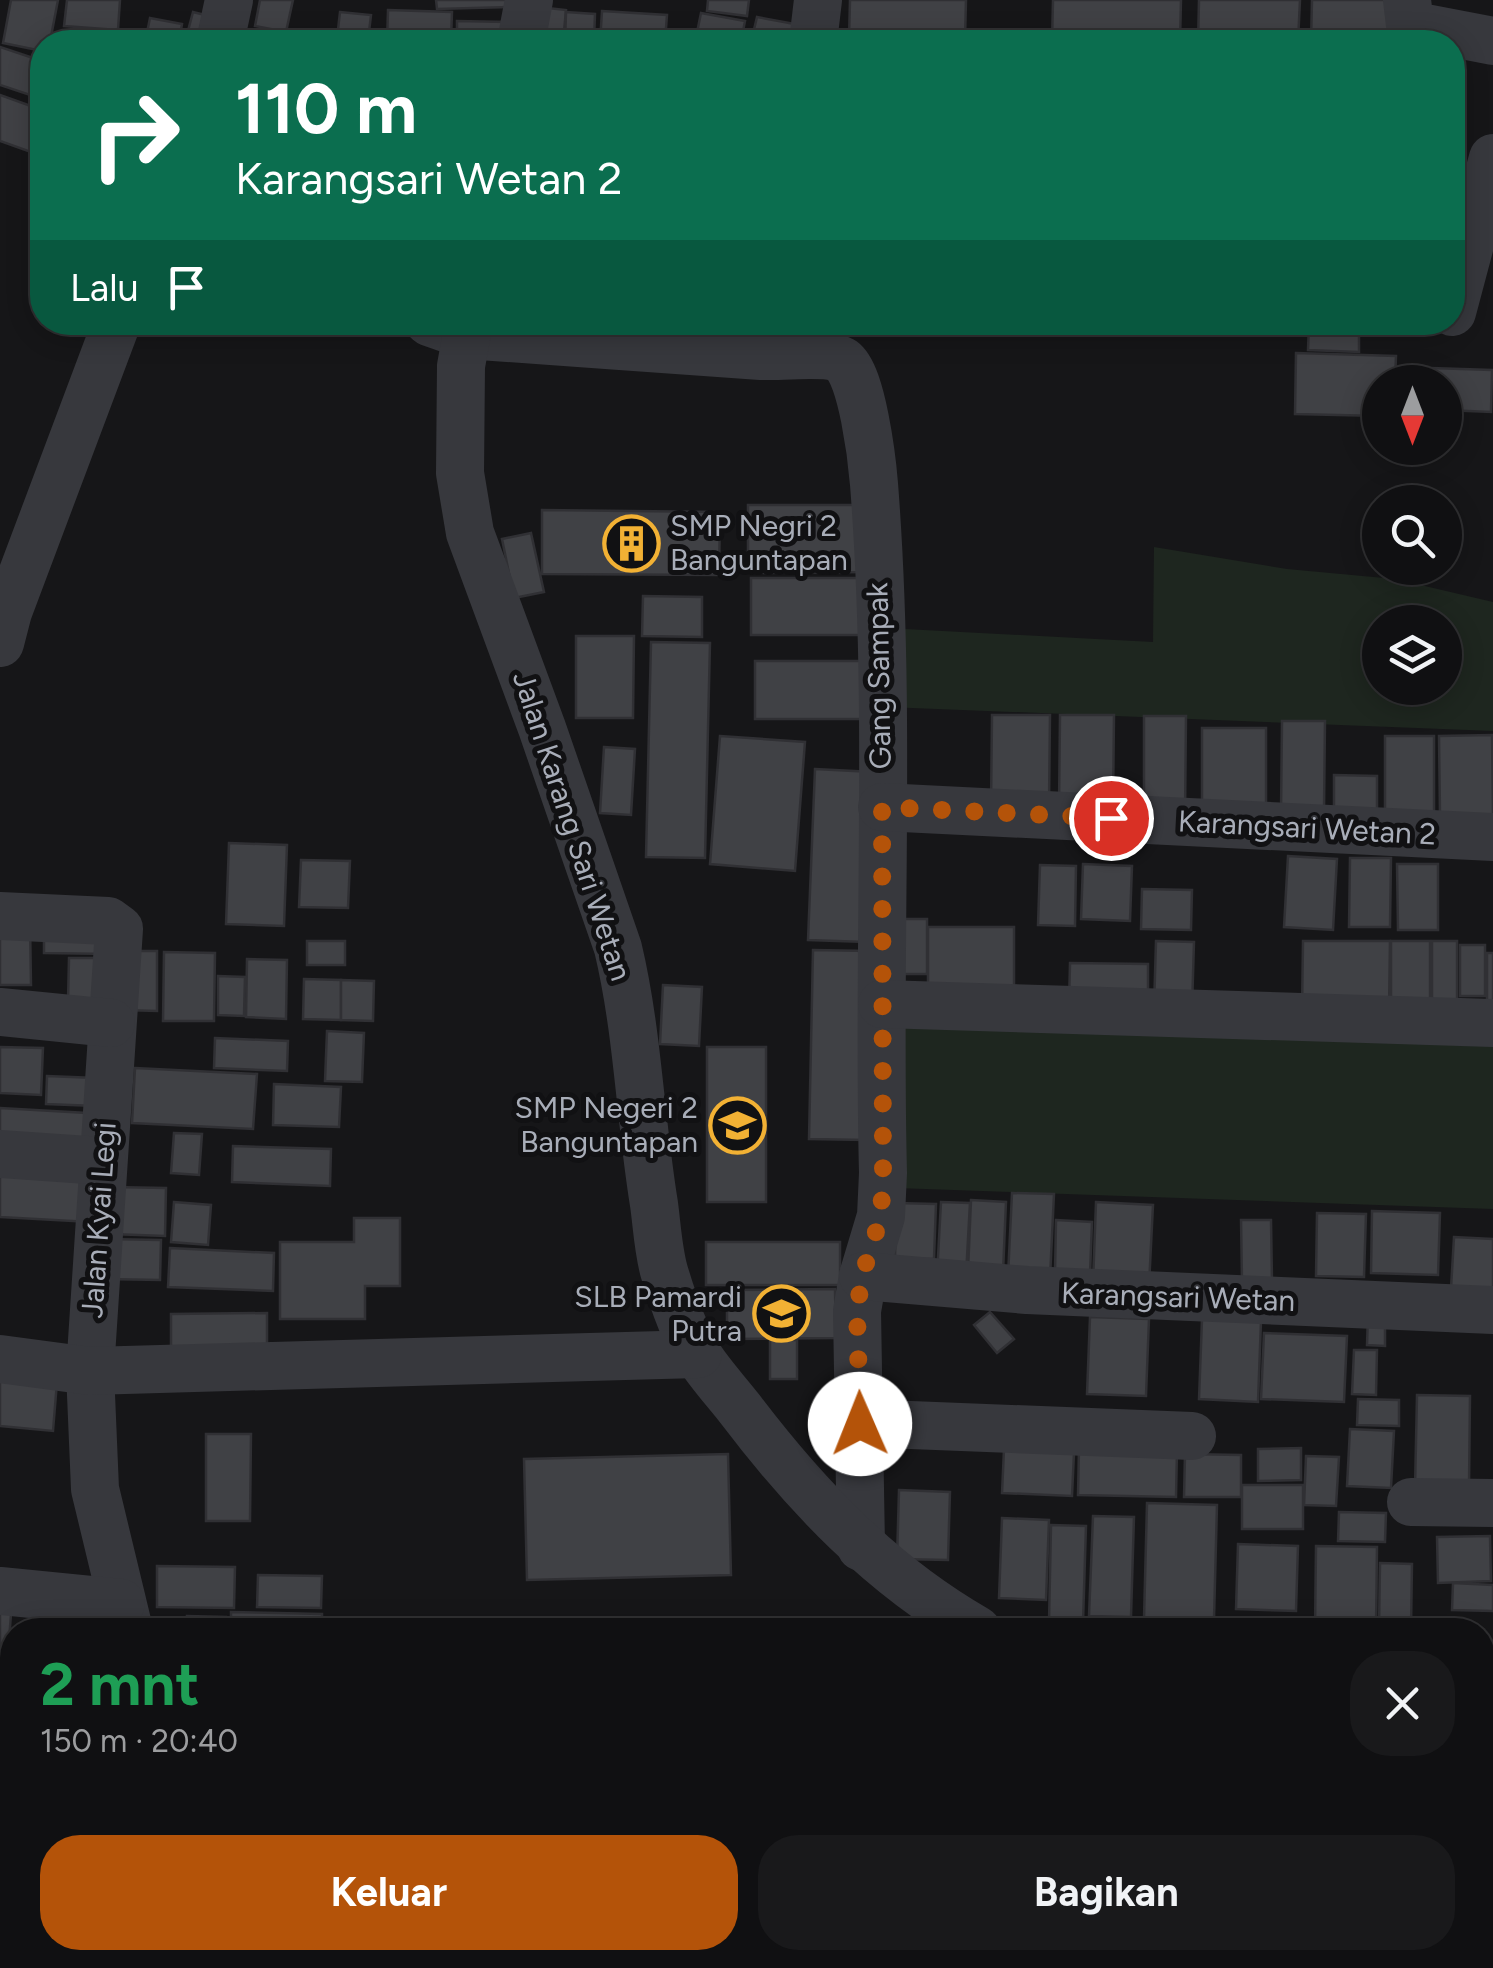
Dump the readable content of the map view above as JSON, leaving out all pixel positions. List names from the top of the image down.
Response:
{
  "streets": {
    "street": [
      "Gang Sampak",
      "Jalan Karang Sari Wetan",
      "Karangsari Wetan 2",
      "Jalan Kyai Legi",
      "Karangsari Wetan"
    ]
  },
  "crossings": [
    ["Gang Sampak", "Jalan Karang Sari Wetan"],
    ["Gang Sampak", "Karangsari Wetan 2"],
    ["Gang Sampak", "Karangsari Wetan"]
  ],
  "places": {
    "building": ["SMP Negri 2 Banguntapan"],
    "school or university": ["SMP Negeri 2 Banguntapan", "SLB Pamardi Putra"]
  },
  "north": "bottom",
  "page": {
    "turn": ["110 m", "Karangsari Wetan 2"],
    "then": "Lalu",
    "heading": ["2 mnt", "150 m · 20:40"],
    "buttons": ["Keluar", "Bagikan"]
  }
}
